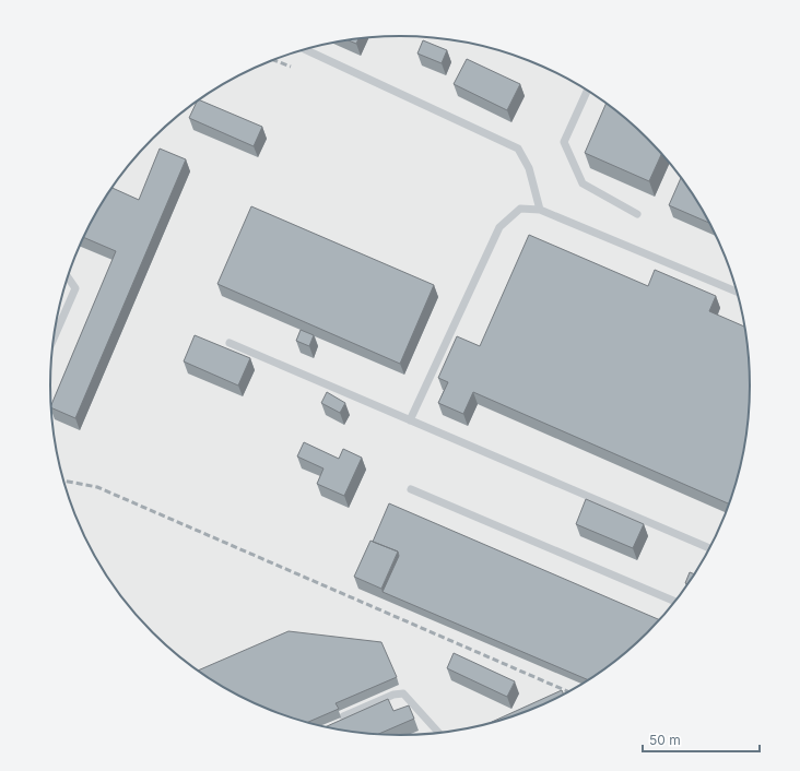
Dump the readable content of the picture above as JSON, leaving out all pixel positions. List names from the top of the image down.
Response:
{
  "scale_bar": "50 m"
}
